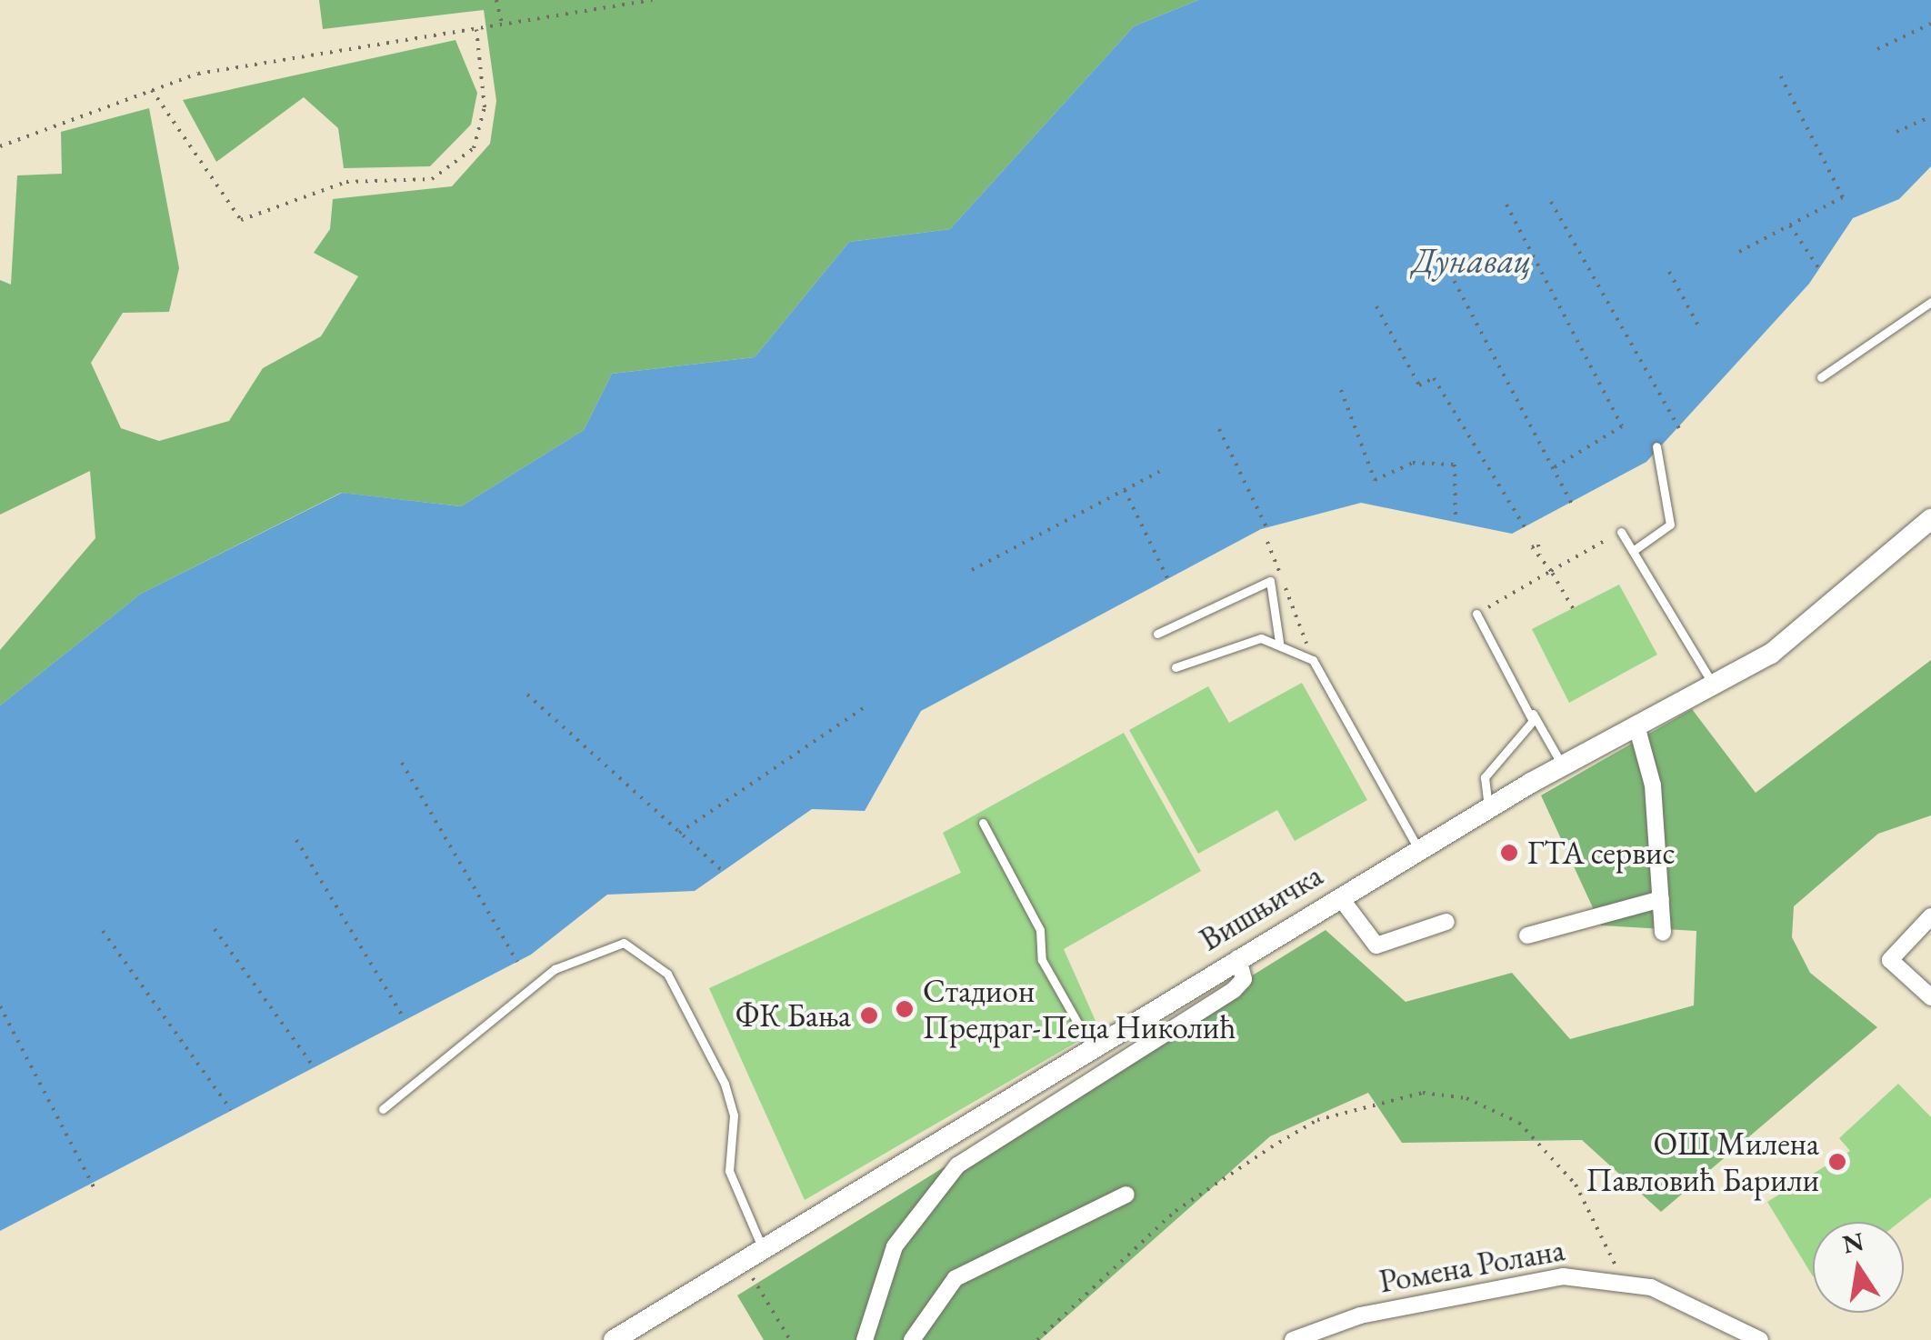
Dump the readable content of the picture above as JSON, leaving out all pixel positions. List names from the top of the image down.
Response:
{
  "streets": {
    "street": ["Вишњичка", "Ромена Ролана"]
  },
  "water": ["Дунавац"],
  "places": [
    "ГТА сервис",
    "Стадион Предраг-Пеца Николић",
    "ФК Бања",
    "ОШ Милена Павловић Барили"
  ],
  "north": "top"
}
